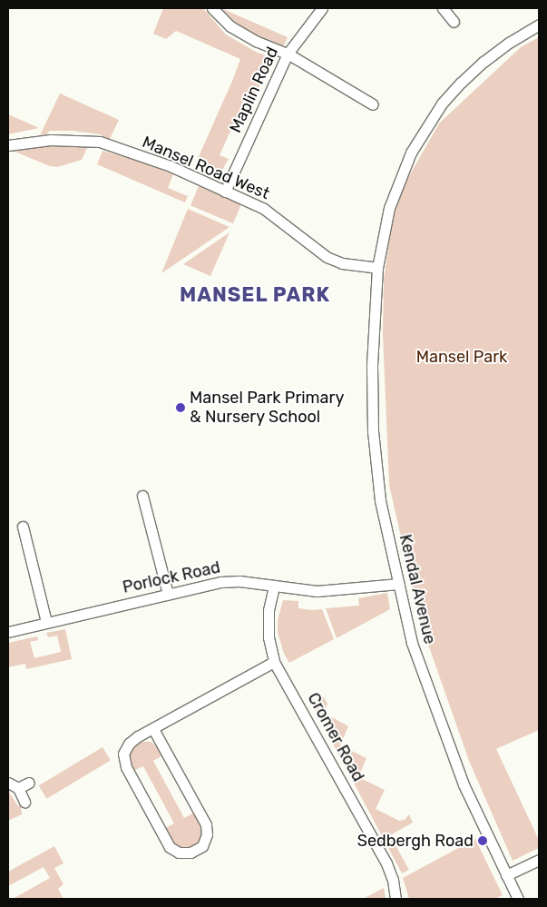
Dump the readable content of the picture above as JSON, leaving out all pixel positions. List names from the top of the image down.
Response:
{
  "streets": {
    "street": [
      "Maplin Road",
      "Mansel Road West",
      "Porlock Road",
      "Kendal Avenue",
      "Cromer Road"
    ]
  },
  "crossings": [
    ["Maplin Road", "Mansel Road West"],
    ["Mansel Road West", "Kendal Avenue"],
    ["Porlock Road", "Kendal Avenue"],
    ["Porlock Road", "Cromer Road"]
  ],
  "districts": ["MANSEL PARK"],
  "parks": ["Mansel Park"],
  "places": ["Mansel Park Primary & Nursery School", "Sedbergh Road"]
}
